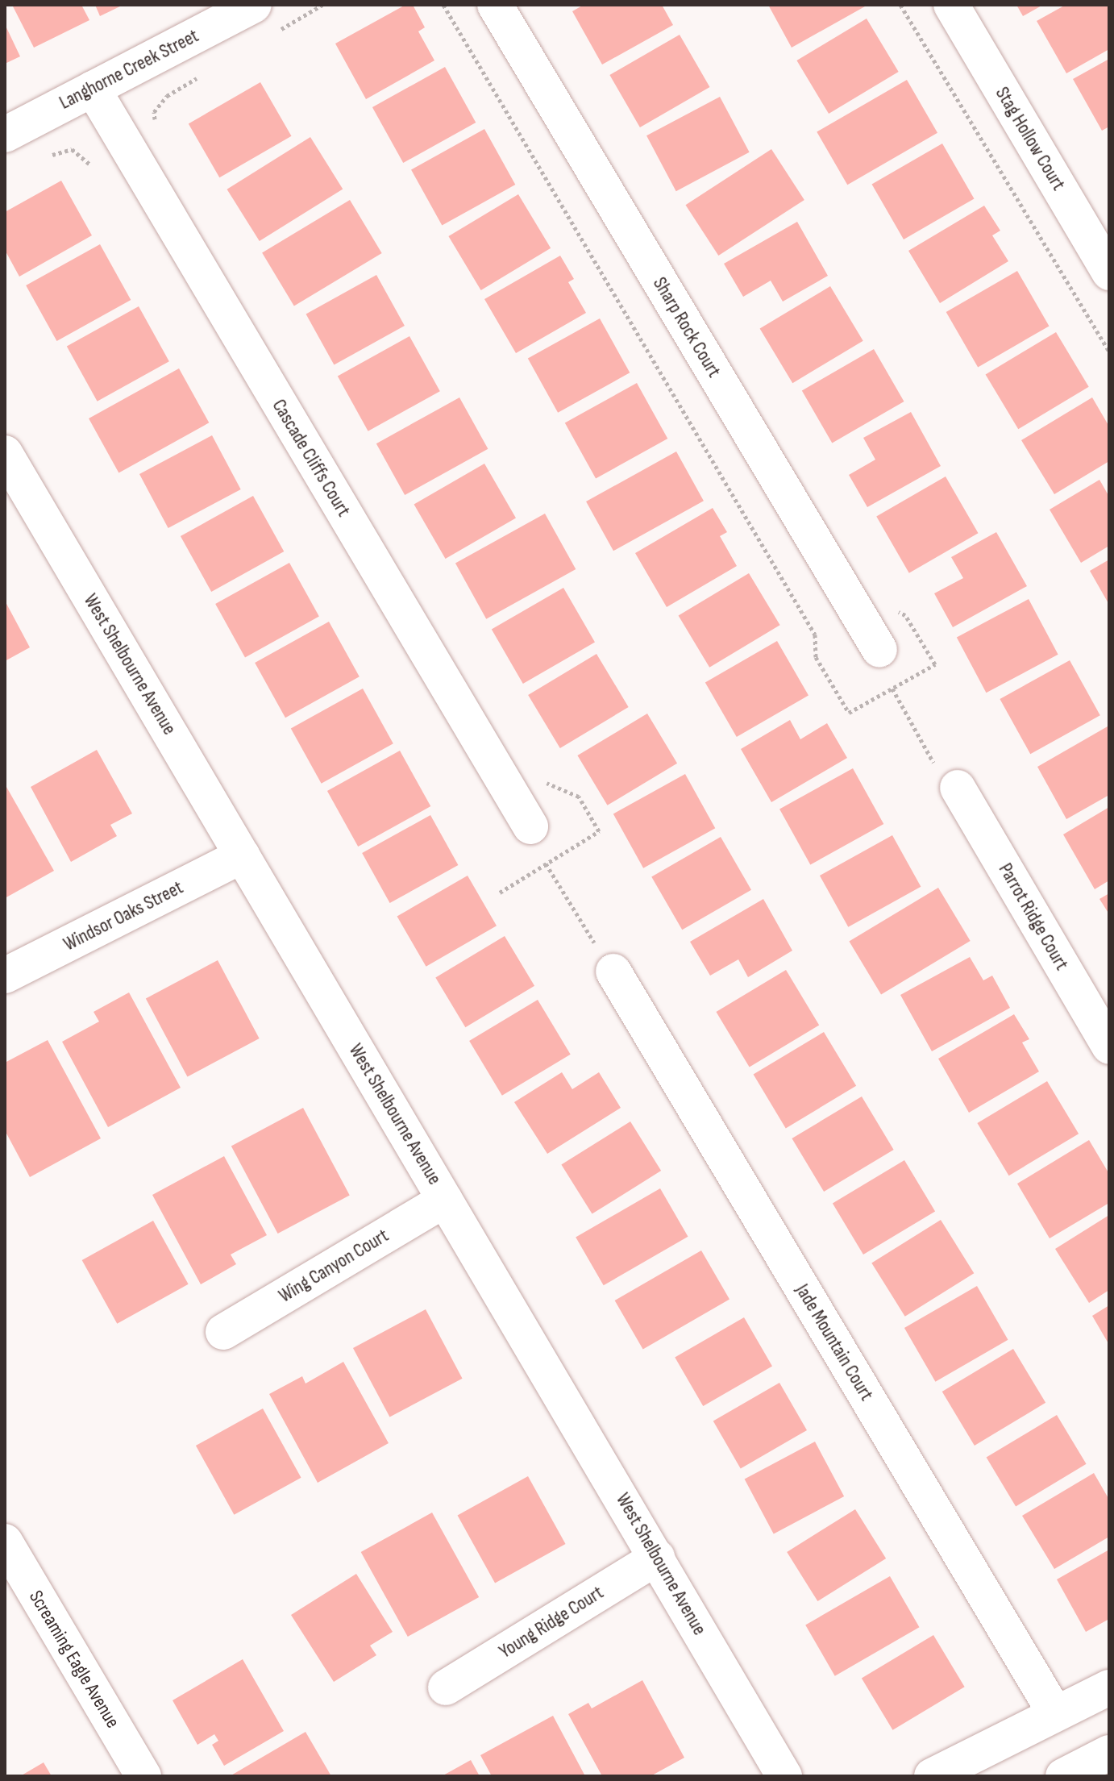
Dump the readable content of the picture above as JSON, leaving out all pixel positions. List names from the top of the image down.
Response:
{
  "streets": {
    "street": [
      "Langhorne Creek Street",
      "Stag Hollow Court",
      "Sharp Rock Court",
      "Cascade Cliffs Court",
      "West Shelbourne Avenue",
      "Windsor Oaks Street",
      "Parrot Ridge Court",
      "Wing Canyon Court",
      "Jade Mountain Court",
      "Young Ridge Court",
      "Screaming Eagle Avenue"
    ]
  },
  "crossings": [
    ["Langhorne Creek Street", "Cascade Cliffs Court"],
    ["West Shelbourne Avenue", "Windsor Oaks Street"],
    ["West Shelbourne Avenue", "Wing Canyon Court"],
    ["West Shelbourne Avenue", "Young Ridge Court"]
  ]
}
